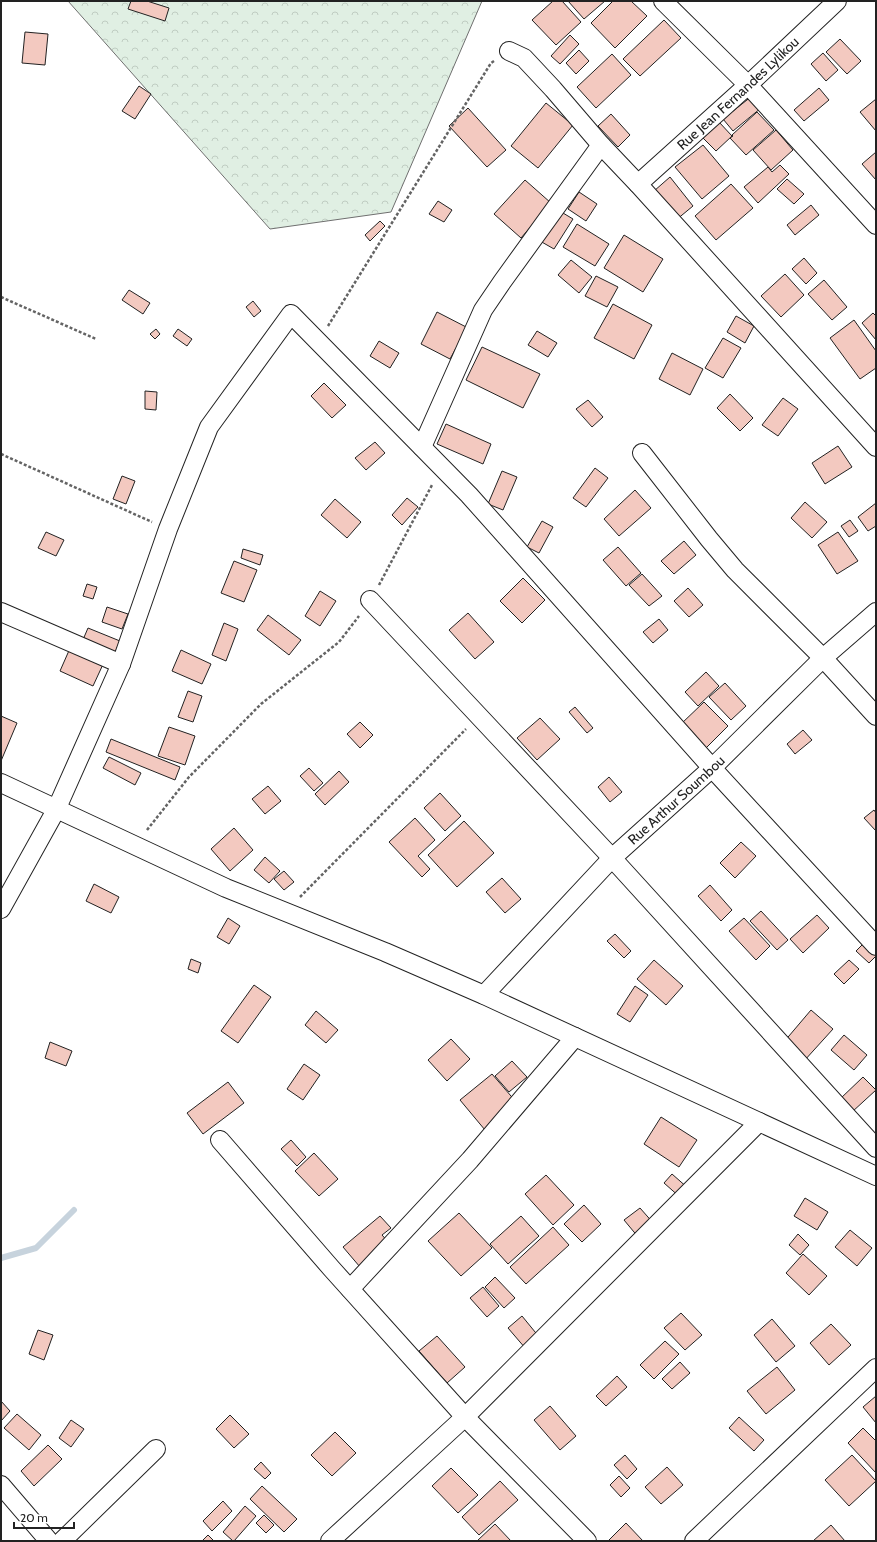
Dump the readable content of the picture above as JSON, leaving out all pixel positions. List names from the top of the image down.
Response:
{
  "streets": {
    "street": ["Rue Jean Fernandes Lylikou", "Rue Arthur Soumbou"]
  },
  "scale_bar": "20 m"
}
